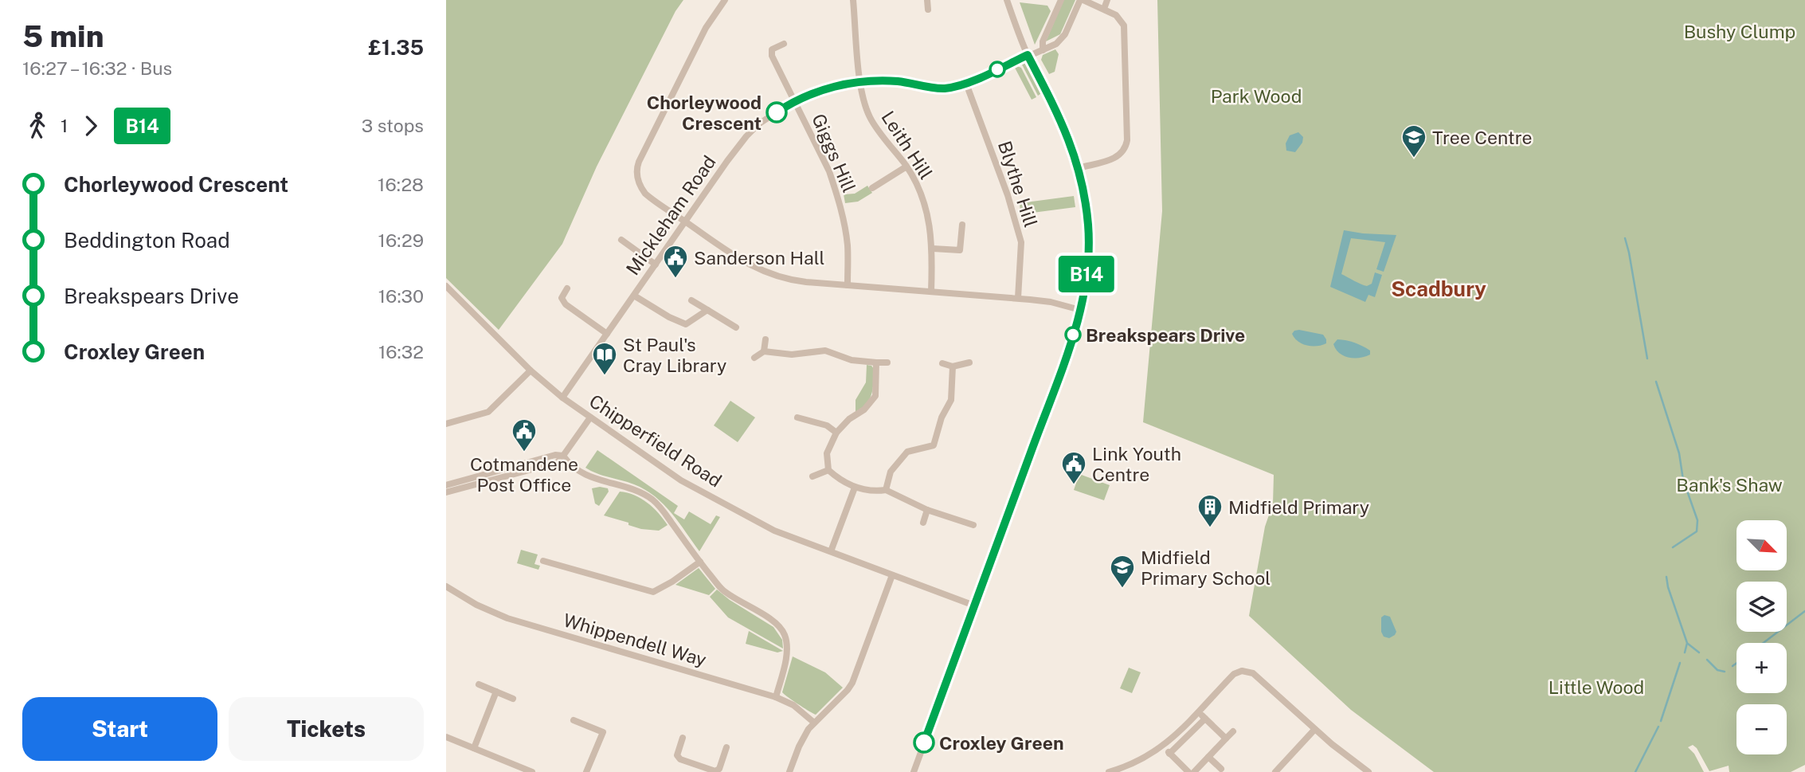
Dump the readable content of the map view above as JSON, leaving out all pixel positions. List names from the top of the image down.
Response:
{
  "streets": {
    "street": [
      "Leith Hill",
      "Giggs Hill",
      "Blythe Hill",
      "Mickleham Road",
      "Chipperfield Road",
      "Whippendell Way"
    ]
  },
  "crossings": [
    ["Leith Hill", "Mickleham Road"],
    ["Giggs Hill", "Mickleham Road"],
    ["Blythe Hill", "Mickleham Road"],
    ["Mickleham Road", "Chipperfield Road"]
  ],
  "districts": ["Scadbury"],
  "parks": [
    "Bushy Clump",
    "Park Wood",
    "Bank's Shaw",
    "Little Wood"
  ],
  "places": {
    "other": ["Chorleywood Crescent", "Breakspears Drive", "Croxley Green"],
    "school or university": ["Tree Centre", "Midfield Primary School"],
    "public building": ["Sanderson Hall", "Cotmandene Post Office", "Link Youth Centre"],
    "library": ["St Paul's Cray Library"],
    "building": ["Midfield Primary"]
  },
  "lines": ["bus line B14"],
  "north": "bottom right",
  "page": {
    "heading": ["5 min", "16:27 – 16:32 · Bus", "£1.35"],
    "on_map": "B14",
    "legs": ["1", "B14", "3 stops"],
    "list": [
      {
        "name": "Chorleywood Crescent",
        "value": "16:28"
      },
      {
        "name": "Beddington Road",
        "value": "16:29"
      },
      {
        "name": "Breakspears Drive",
        "value": "16:30"
      },
      {
        "name": "Croxley Green",
        "value": "16:32"
      }
    ],
    "map_buttons": ["+", "−"],
    "buttons": ["Start", "Tickets"]
  }
}
